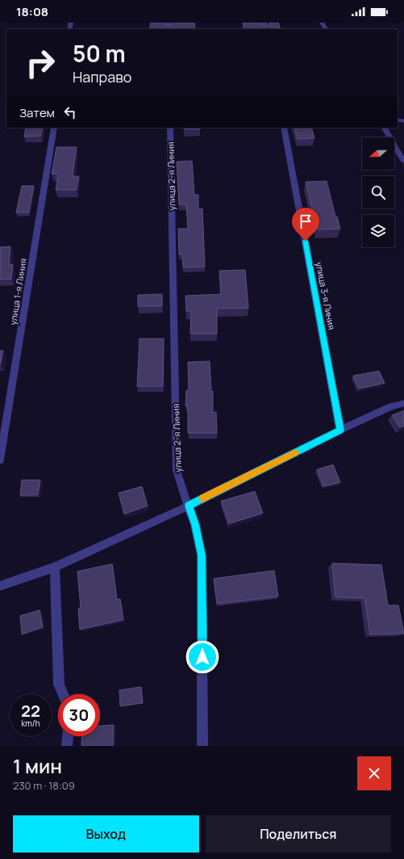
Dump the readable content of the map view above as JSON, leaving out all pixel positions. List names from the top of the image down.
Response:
{
  "streets": {
    "street": ["улица 2-я Линия", "улица 1-я Линия", "улица 3-я Линия"]
  },
  "north": "left",
  "page": {
    "status": "18:08",
    "turn": ["50 m", "Направо"],
    "then": "Затем",
    "speed": "22 km/h",
    "limit": "30",
    "heading": ["1 мин", "230 m · 18:09"],
    "buttons": ["Выход", "Поделиться"]
  }
}
